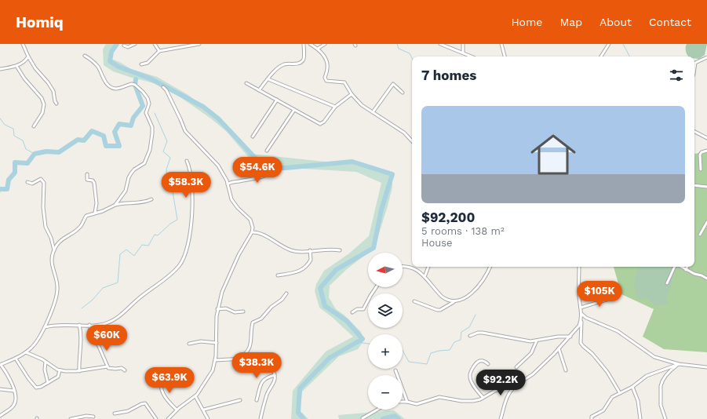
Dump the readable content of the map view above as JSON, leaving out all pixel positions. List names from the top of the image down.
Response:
{
  "north": "left",
  "page": {
    "header": "Homiq",
    "nav": [
      "Home",
      "Map",
      "About",
      "Contact"
    ],
    "heading": "7 homes",
    "list": [
      {
        "name": "$92,200",
        "note": "5 rooms · 138 m² · House"
      }
    ],
    "price": [
      "$54.6K",
      "$58.3K",
      "$105K",
      "$60K",
      "$38.3K",
      "$63.9K",
      "$92.2K"
    ],
    "map_buttons": ["+", "−"]
  }
}
